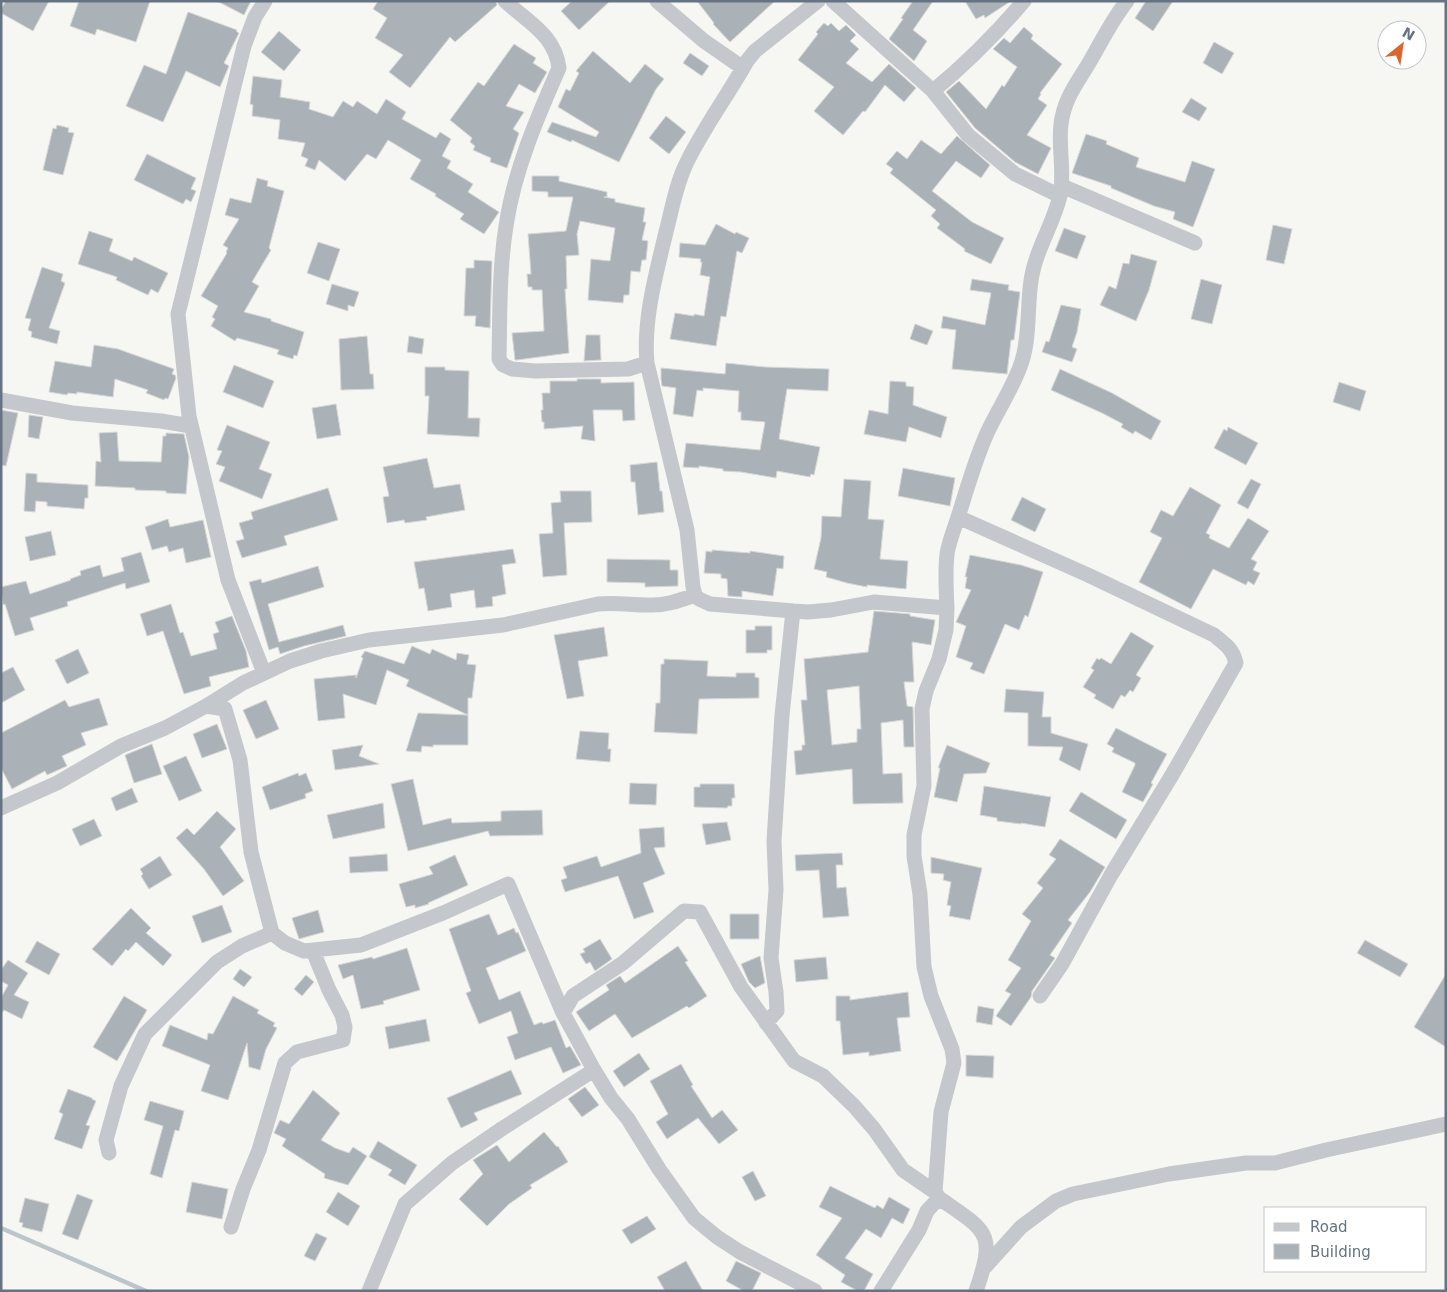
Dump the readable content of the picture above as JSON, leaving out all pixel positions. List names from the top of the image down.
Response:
{
  "legend": ["Road", "Building"],
  "north": "top right"
}
